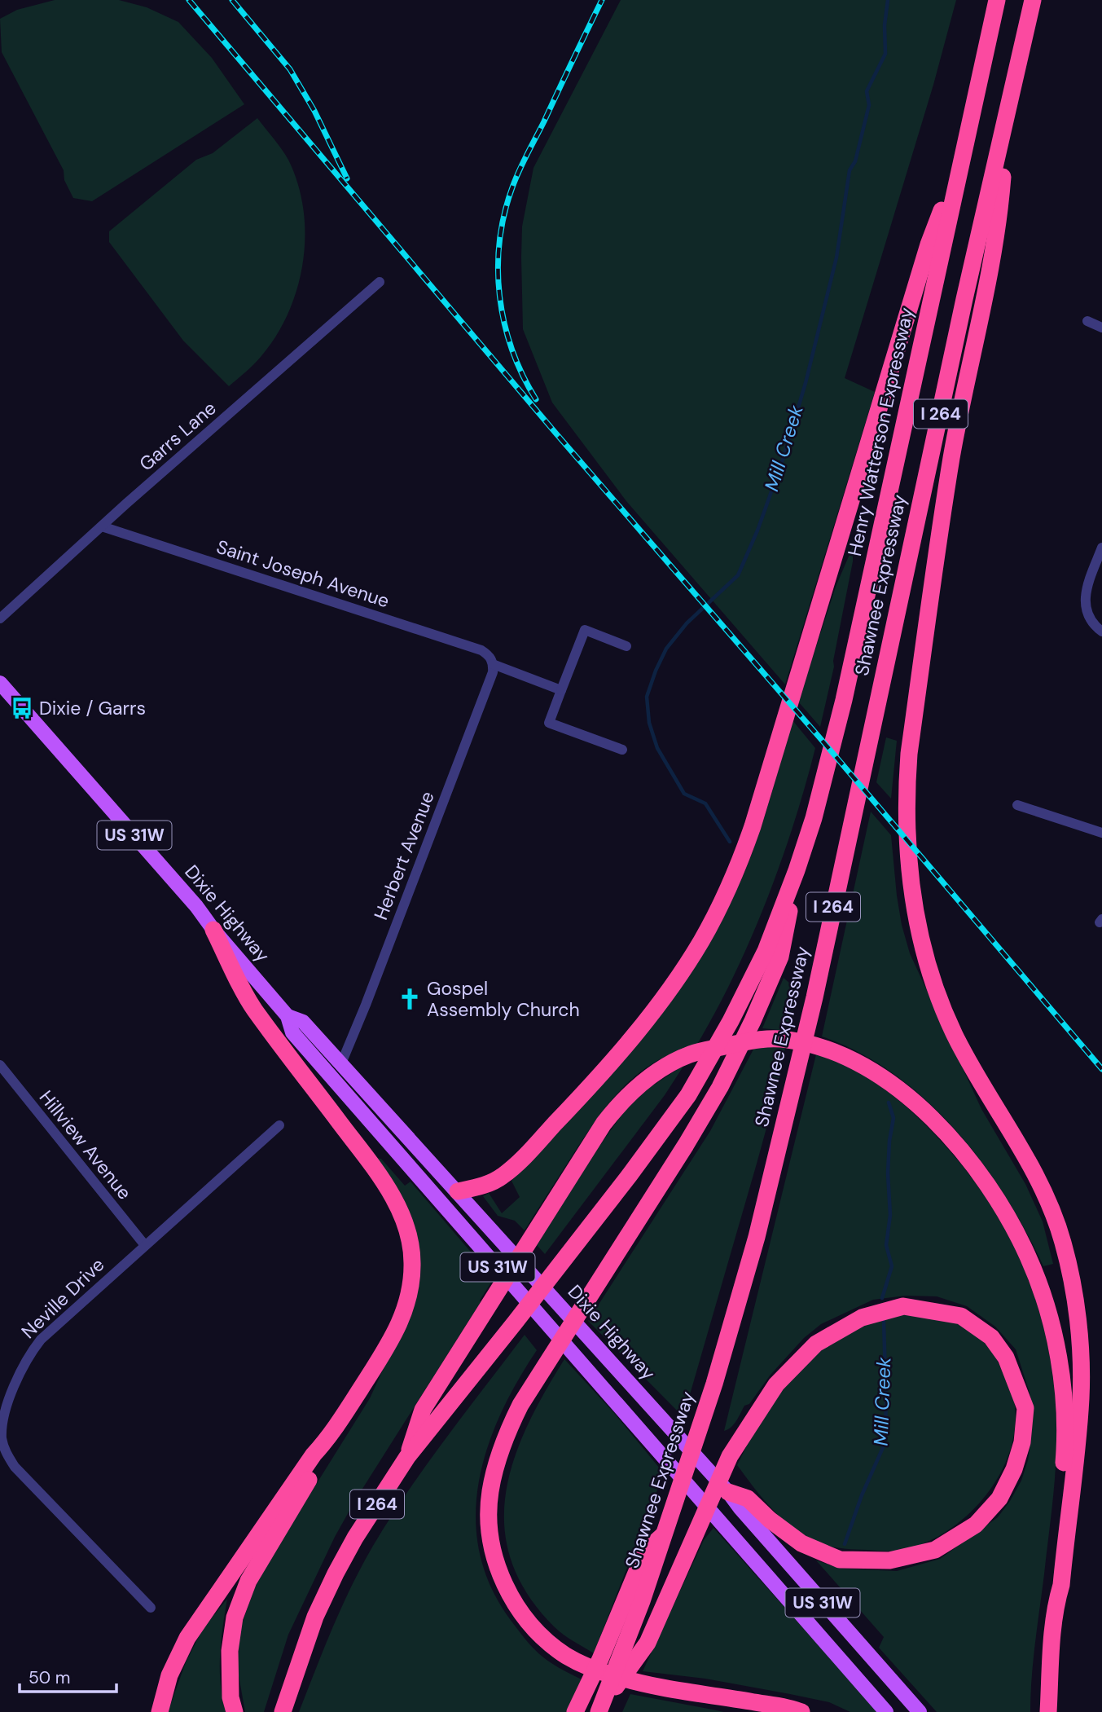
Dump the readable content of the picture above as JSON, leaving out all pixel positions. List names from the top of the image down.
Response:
{
  "streets": {
    "highway": ["I 264", "Henry Watterson Expressway", "Shawnee Expressway"],
    "main road": ["US 31W", "Dixie Highway"],
    "street": [
      "Garrs Lane",
      "Saint Joseph Avenue",
      "Herbert Avenue",
      "Hillview Avenue",
      "Neville Drive"
    ]
  },
  "crossings": [
    ["I 264", "Shawnee Expressway"],
    ["Henry Watterson Expressway", "Shawnee Expressway"],
    ["Garrs Lane", "Saint Joseph Avenue"],
    ["Saint Joseph Avenue", "Herbert Avenue"],
    ["Herbert Avenue", "Dixie Highway"],
    ["Hillview Avenue", "Neville Drive"]
  ],
  "water": ["Mill Creek"],
  "places": {
    "bus stop": ["Dixie / Garrs"],
    "church": ["Gospel Assembly Church"]
  },
  "scale_bar": "50 m"
}
